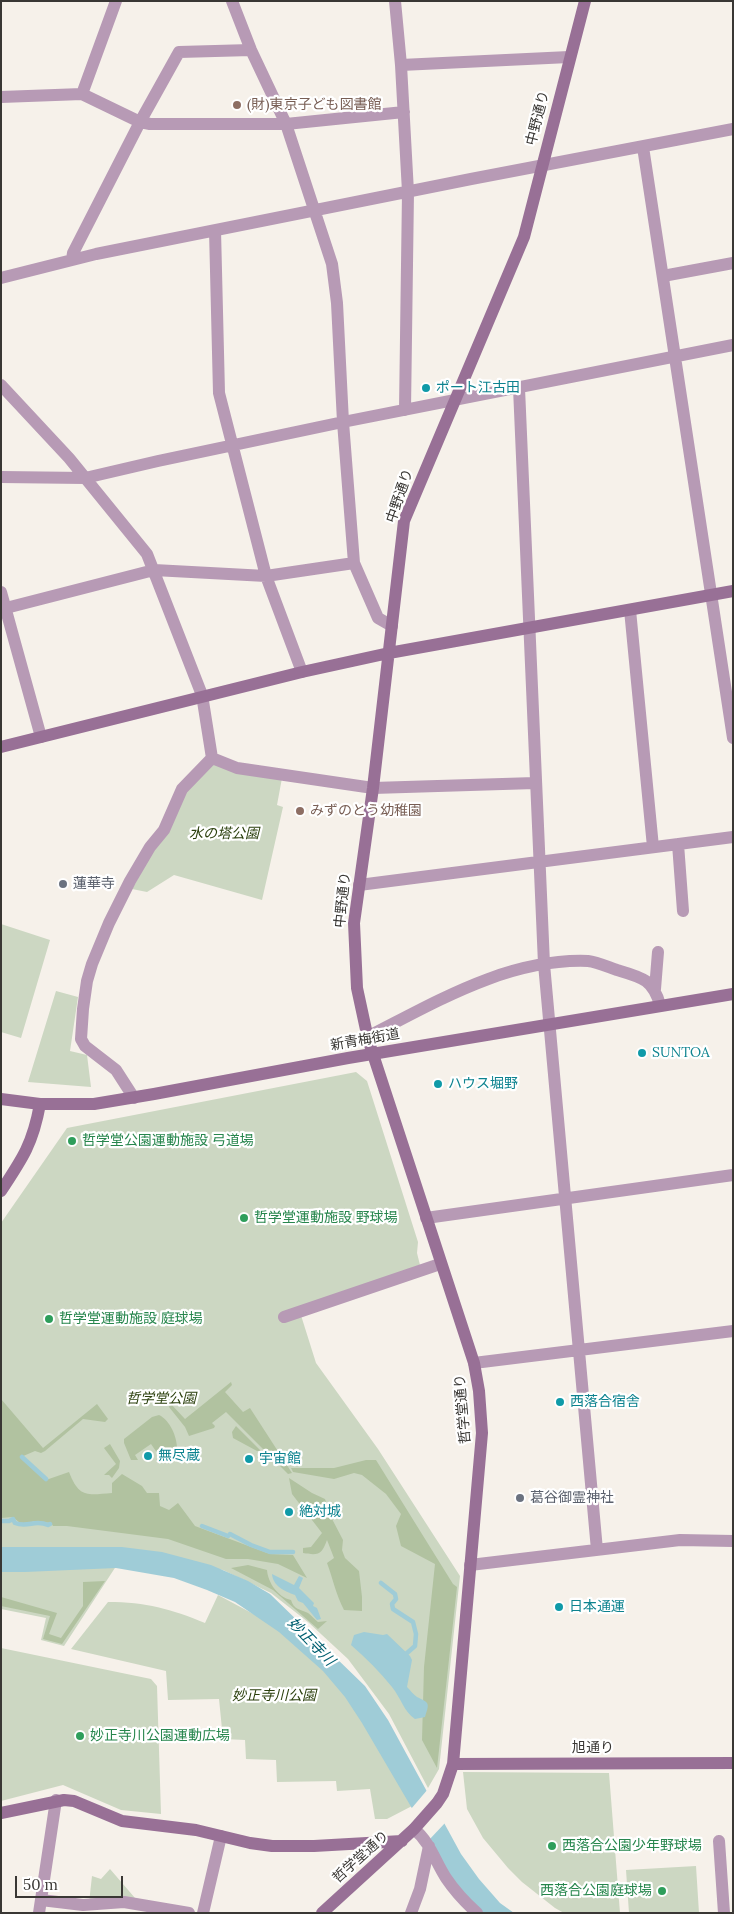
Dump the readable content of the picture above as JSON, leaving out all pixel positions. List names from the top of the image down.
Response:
{
  "streets": {
    "street": [
      "中野通り",
      "新青梅街道",
      "哲学堂通り",
      "旭通り"
    ]
  },
  "crossings": [
    ["中野通り", "新青梅街道"],
    ["中野通り", "哲学堂通り"],
    ["新青梅街道", "哲学堂通り"],
    ["哲学堂通り", "旭通り"]
  ],
  "water": ["妙正寺川"],
  "parks": ["水の塔公園", "哲学堂公園", "妙正寺川公園"],
  "places": [
    "(財)東京子ども図書館",
    "ポート江古田",
    "みずのとう幼稚園",
    "蓮華寺",
    "SUNTOA",
    "ハウス堀野",
    "哲学堂公園運動施設 弓道場",
    "哲学堂運動施設 野球場",
    "哲学堂運動施設 庭球場",
    "西落合宿舎",
    "無尽蔵",
    "宇宙館",
    "葛谷御霊神社",
    "絶対城",
    "日本通運",
    "妙正寺川公園運動広場",
    "西落合公園少年野球場",
    "西落合公園庭球場"
  ],
  "scale_bar": "50 m"
}
